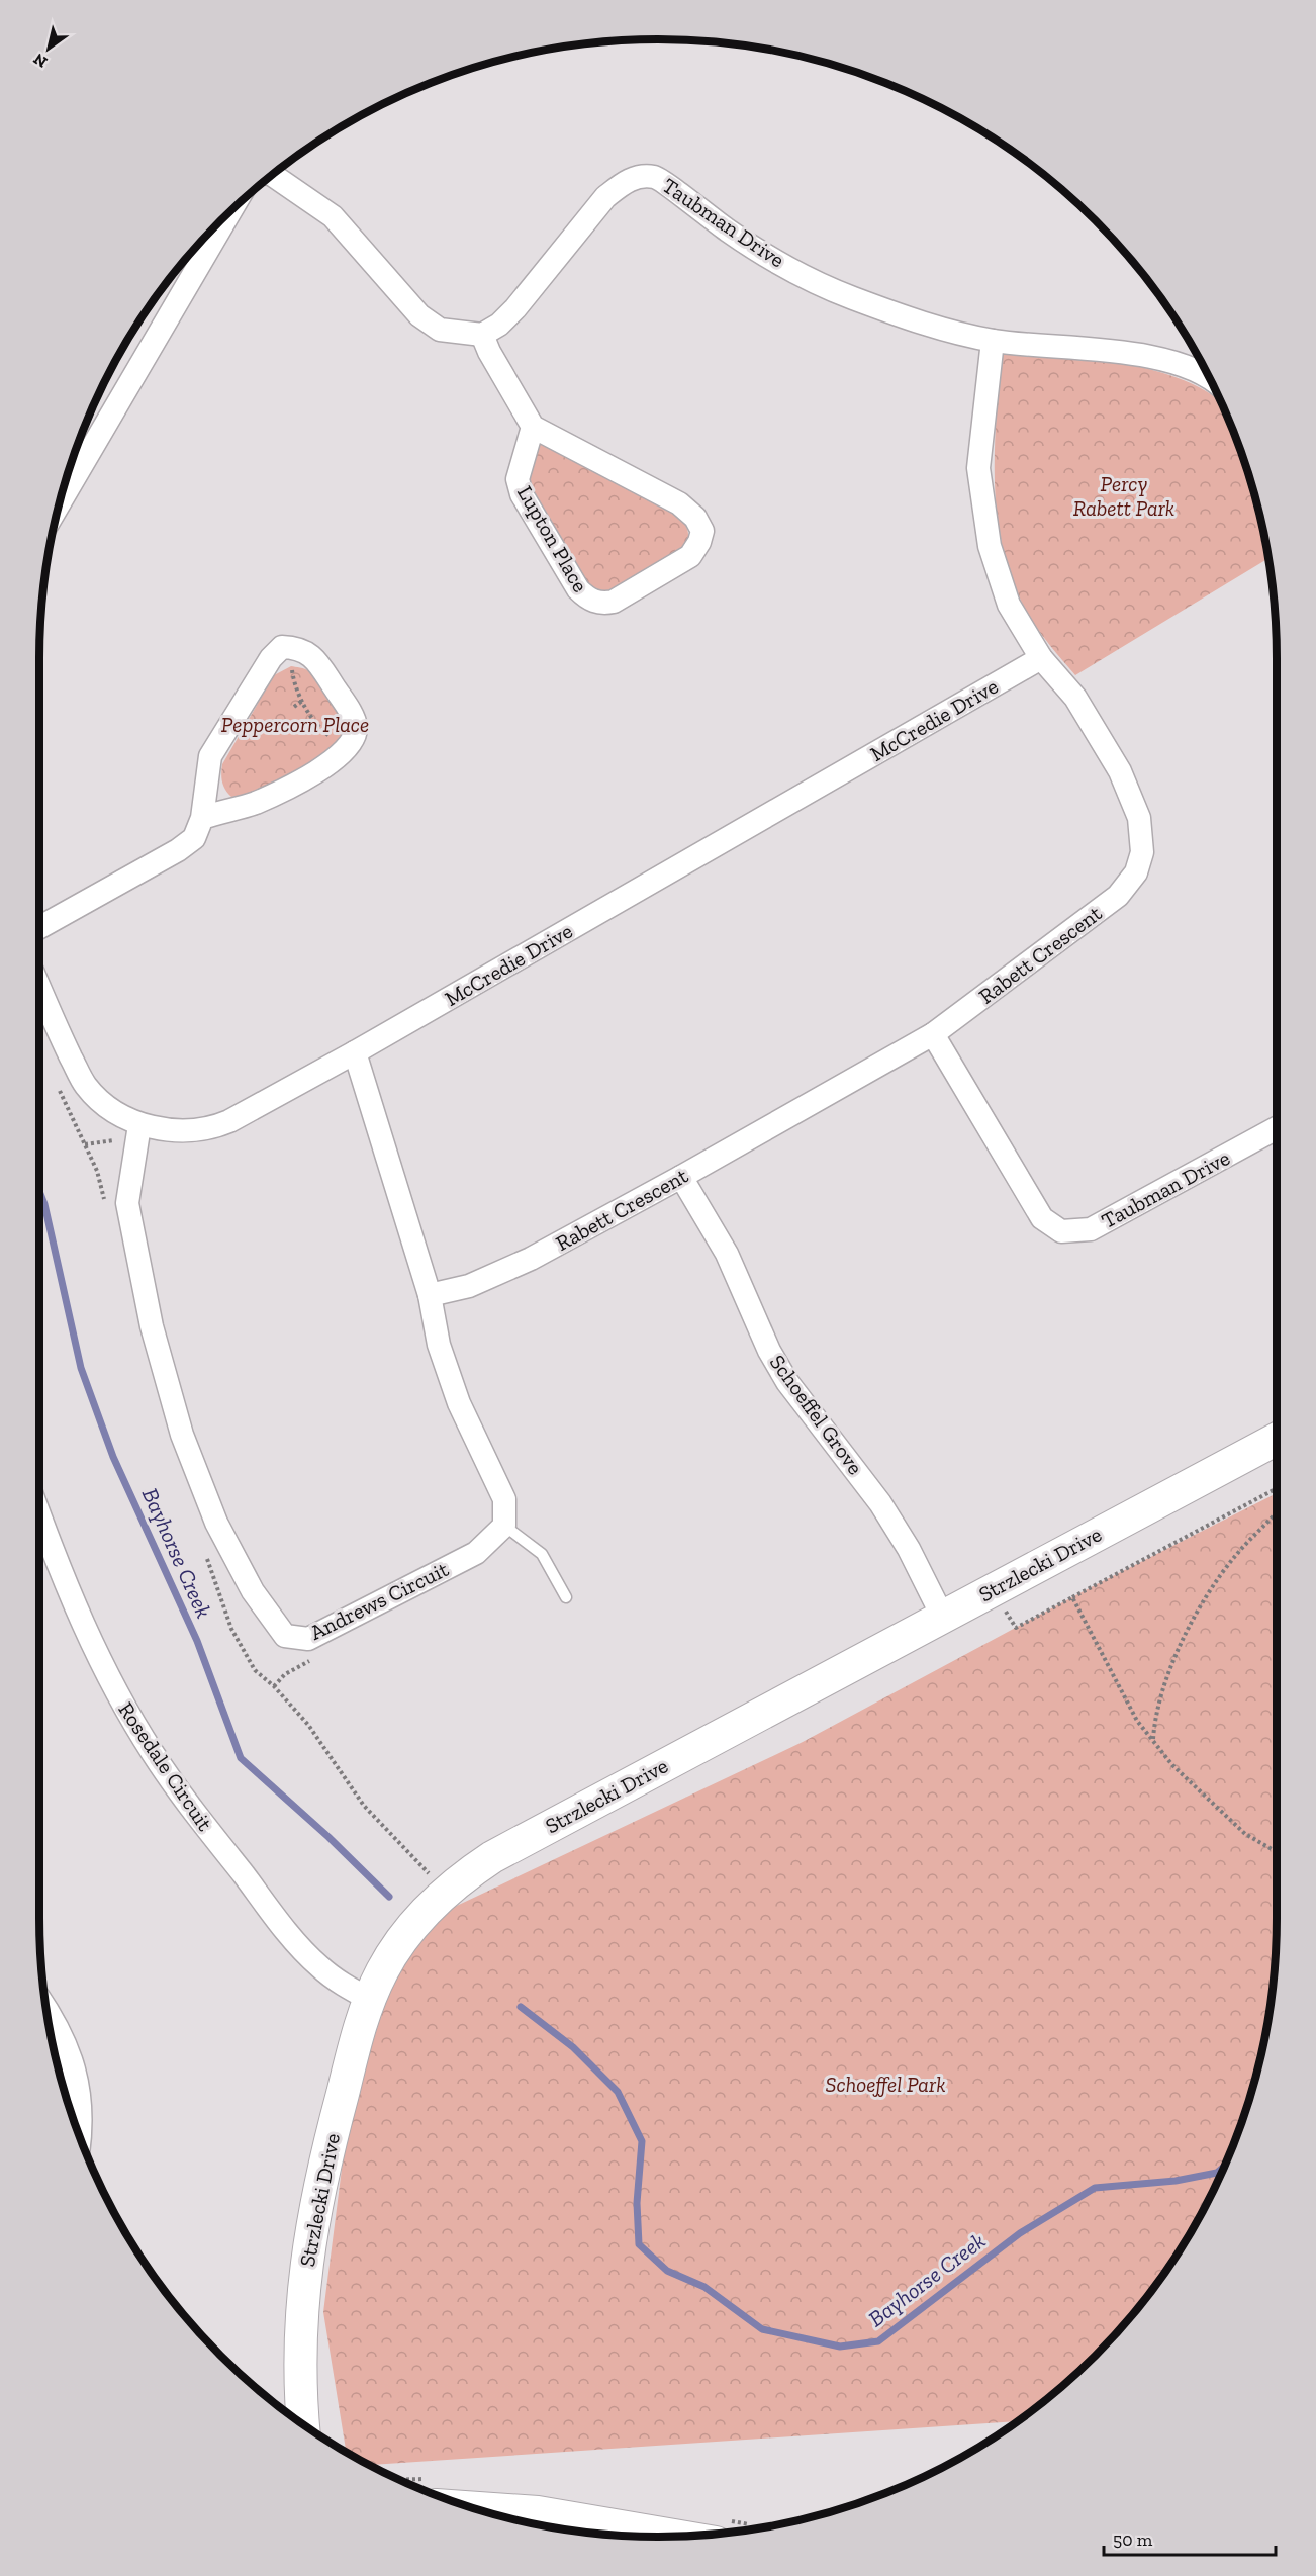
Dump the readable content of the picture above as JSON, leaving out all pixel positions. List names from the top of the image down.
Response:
{
  "streets": {
    "street": [
      "Taubman Drive",
      "Lupton Place",
      "McCredie Drive",
      "Rabett Crescent",
      "Schoeffel Grove",
      "Strzlecki Drive",
      "Andrews Circuit",
      "Rosedale Circuit"
    ]
  },
  "crossings": [
    ["Taubman Drive", "Rabett Crescent"],
    ["McCredie Drive", "Rabett Crescent"],
    ["McCredie Drive", "Andrews Circuit"],
    ["Rabett Crescent", "Schoeffel Grove"],
    ["Schoeffel Grove", "Strzlecki Drive"],
    ["Strzlecki Drive", "Rosedale Circuit"]
  ],
  "water": ["Bayhorse Creek"],
  "parks": ["Percy Rabett Park", "Peppercorn Place", "Schoeffel Park"],
  "scale_bar": "50 m",
  "north": "bottom left"
}
